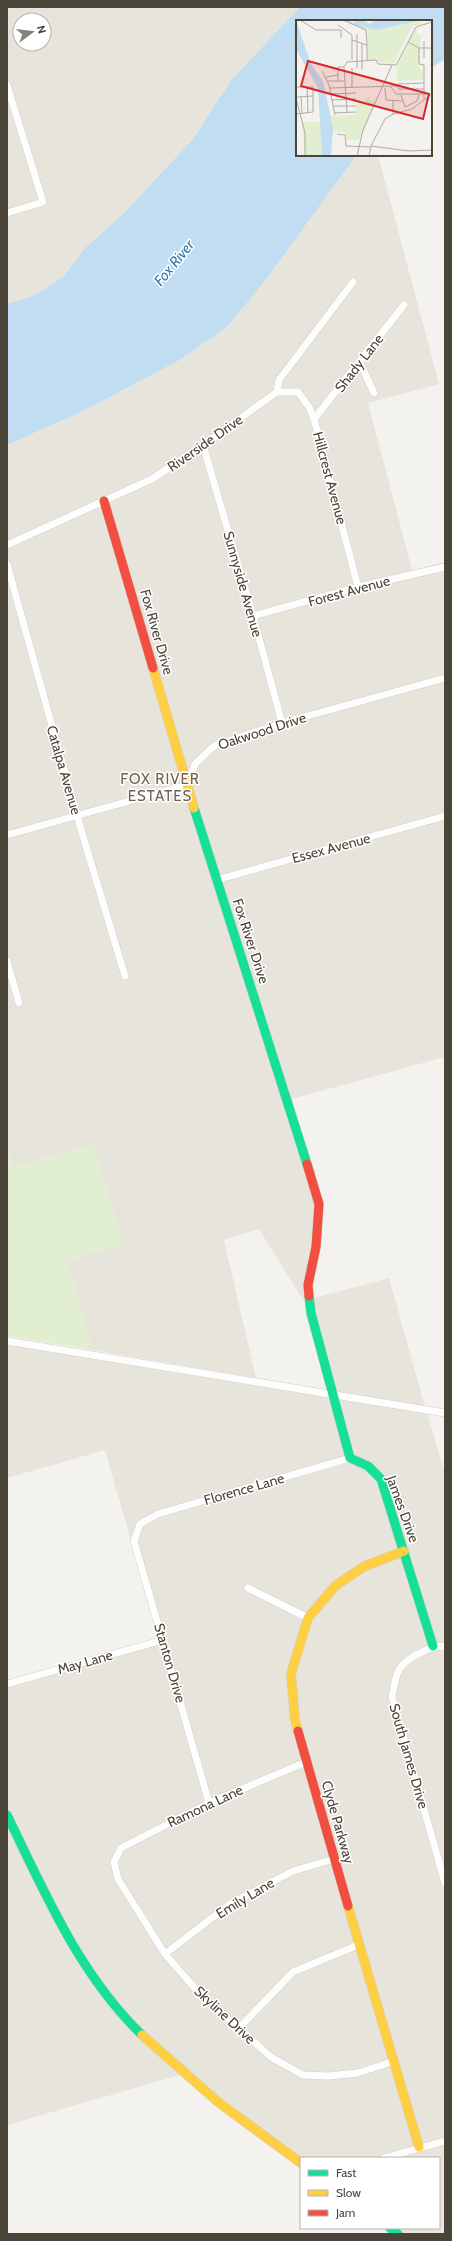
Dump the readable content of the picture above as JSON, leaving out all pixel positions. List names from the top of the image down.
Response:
{
  "streets": {
    "street": [
      "Shady Lane",
      "Riverside Drive",
      "Hillcrest Avenue",
      "Sunnyside Avenue",
      "Forest Avenue",
      "Fox River Drive",
      "Oakwood Drive",
      "Catalpa Avenue",
      "Essex Avenue",
      "Florence Lane",
      "James Drive",
      "May Lane",
      "Stanton Drive",
      "South James Drive",
      "Ramona Lane",
      "Clyde Parkway",
      "Emily Lane",
      "Skyline Drive"
    ]
  },
  "crossings": [
    ["Shady Lane", "Hillcrest Avenue"],
    ["Riverside Drive", "Hillcrest Avenue"],
    ["Riverside Drive", "Sunnyside Avenue"],
    ["Riverside Drive", "Fox River Drive"],
    ["Hillcrest Avenue", "Forest Avenue"],
    ["Sunnyside Avenue", "Forest Avenue"],
    ["Sunnyside Avenue", "Oakwood Drive"],
    ["Fox River Drive", "Oakwood Drive"],
    ["Fox River Drive", "Essex Avenue"],
    ["Florence Lane", "James Drive"],
    ["Florence Lane", "Stanton Drive"],
    ["James Drive", "South James Drive"],
    ["James Drive", "Clyde Parkway"],
    ["May Lane", "Stanton Drive"],
    ["Stanton Drive", "Ramona Lane"],
    ["Ramona Lane", "Clyde Parkway"],
    ["Ramona Lane", "Skyline Drive"],
    ["Clyde Parkway", "Emily Lane"],
    ["Clyde Parkway", "Skyline Drive"],
    ["Emily Lane", "Skyline Drive"]
  ],
  "districts": ["FOX RIVER ESTATES"],
  "water": ["Fox River"],
  "legend": ["Fast", "Slow", "Jam"],
  "north": "right"
}
